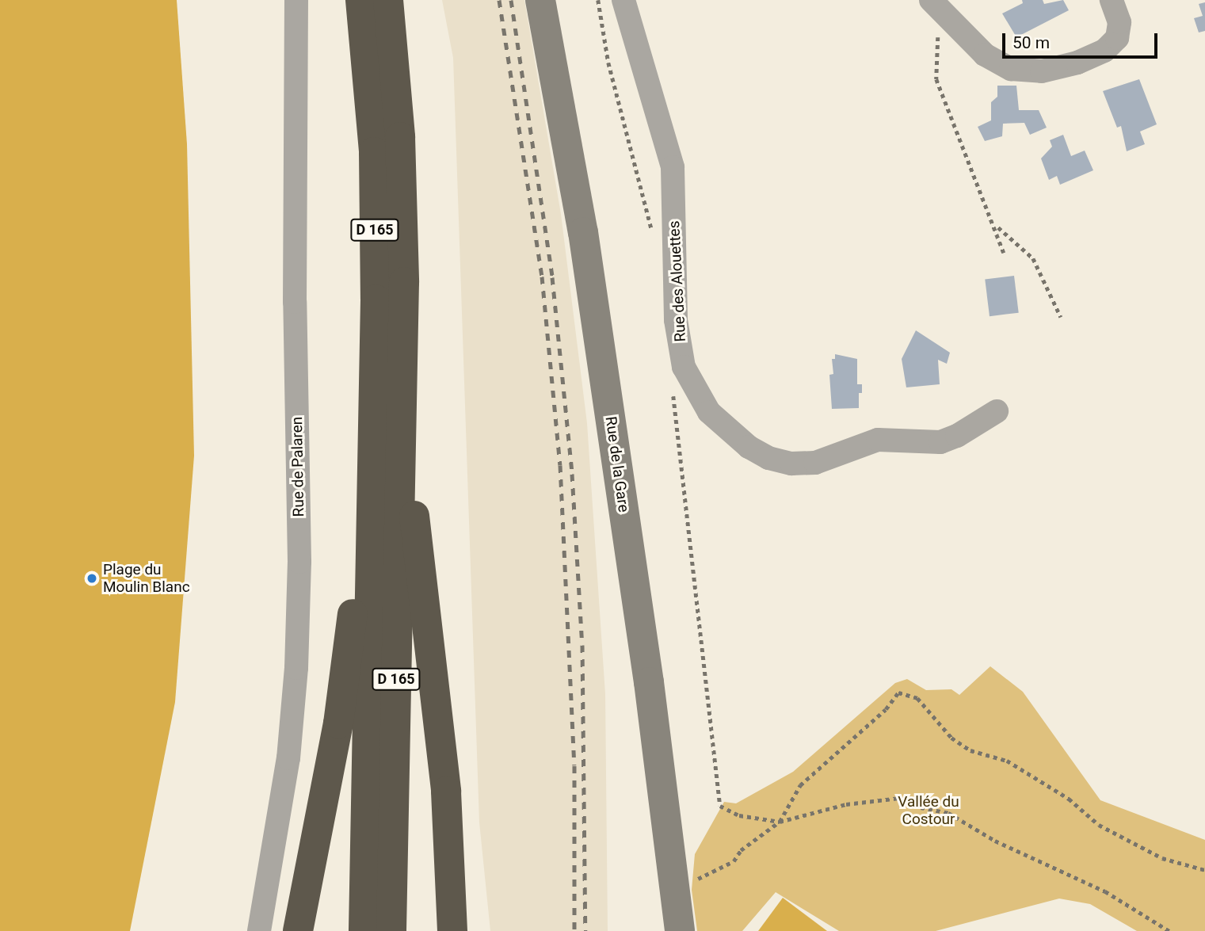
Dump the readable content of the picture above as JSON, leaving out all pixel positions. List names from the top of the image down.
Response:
{
  "streets": {
    "highway": ["D 165"],
    "main road": ["Rue de la Gare"],
    "street": ["Rue des Alouettes", "Rue de Palaren"]
  },
  "parks": ["Vallée du Costour"],
  "places": ["Plage du Moulin Blanc"],
  "scale_bar": "50 m"
}
